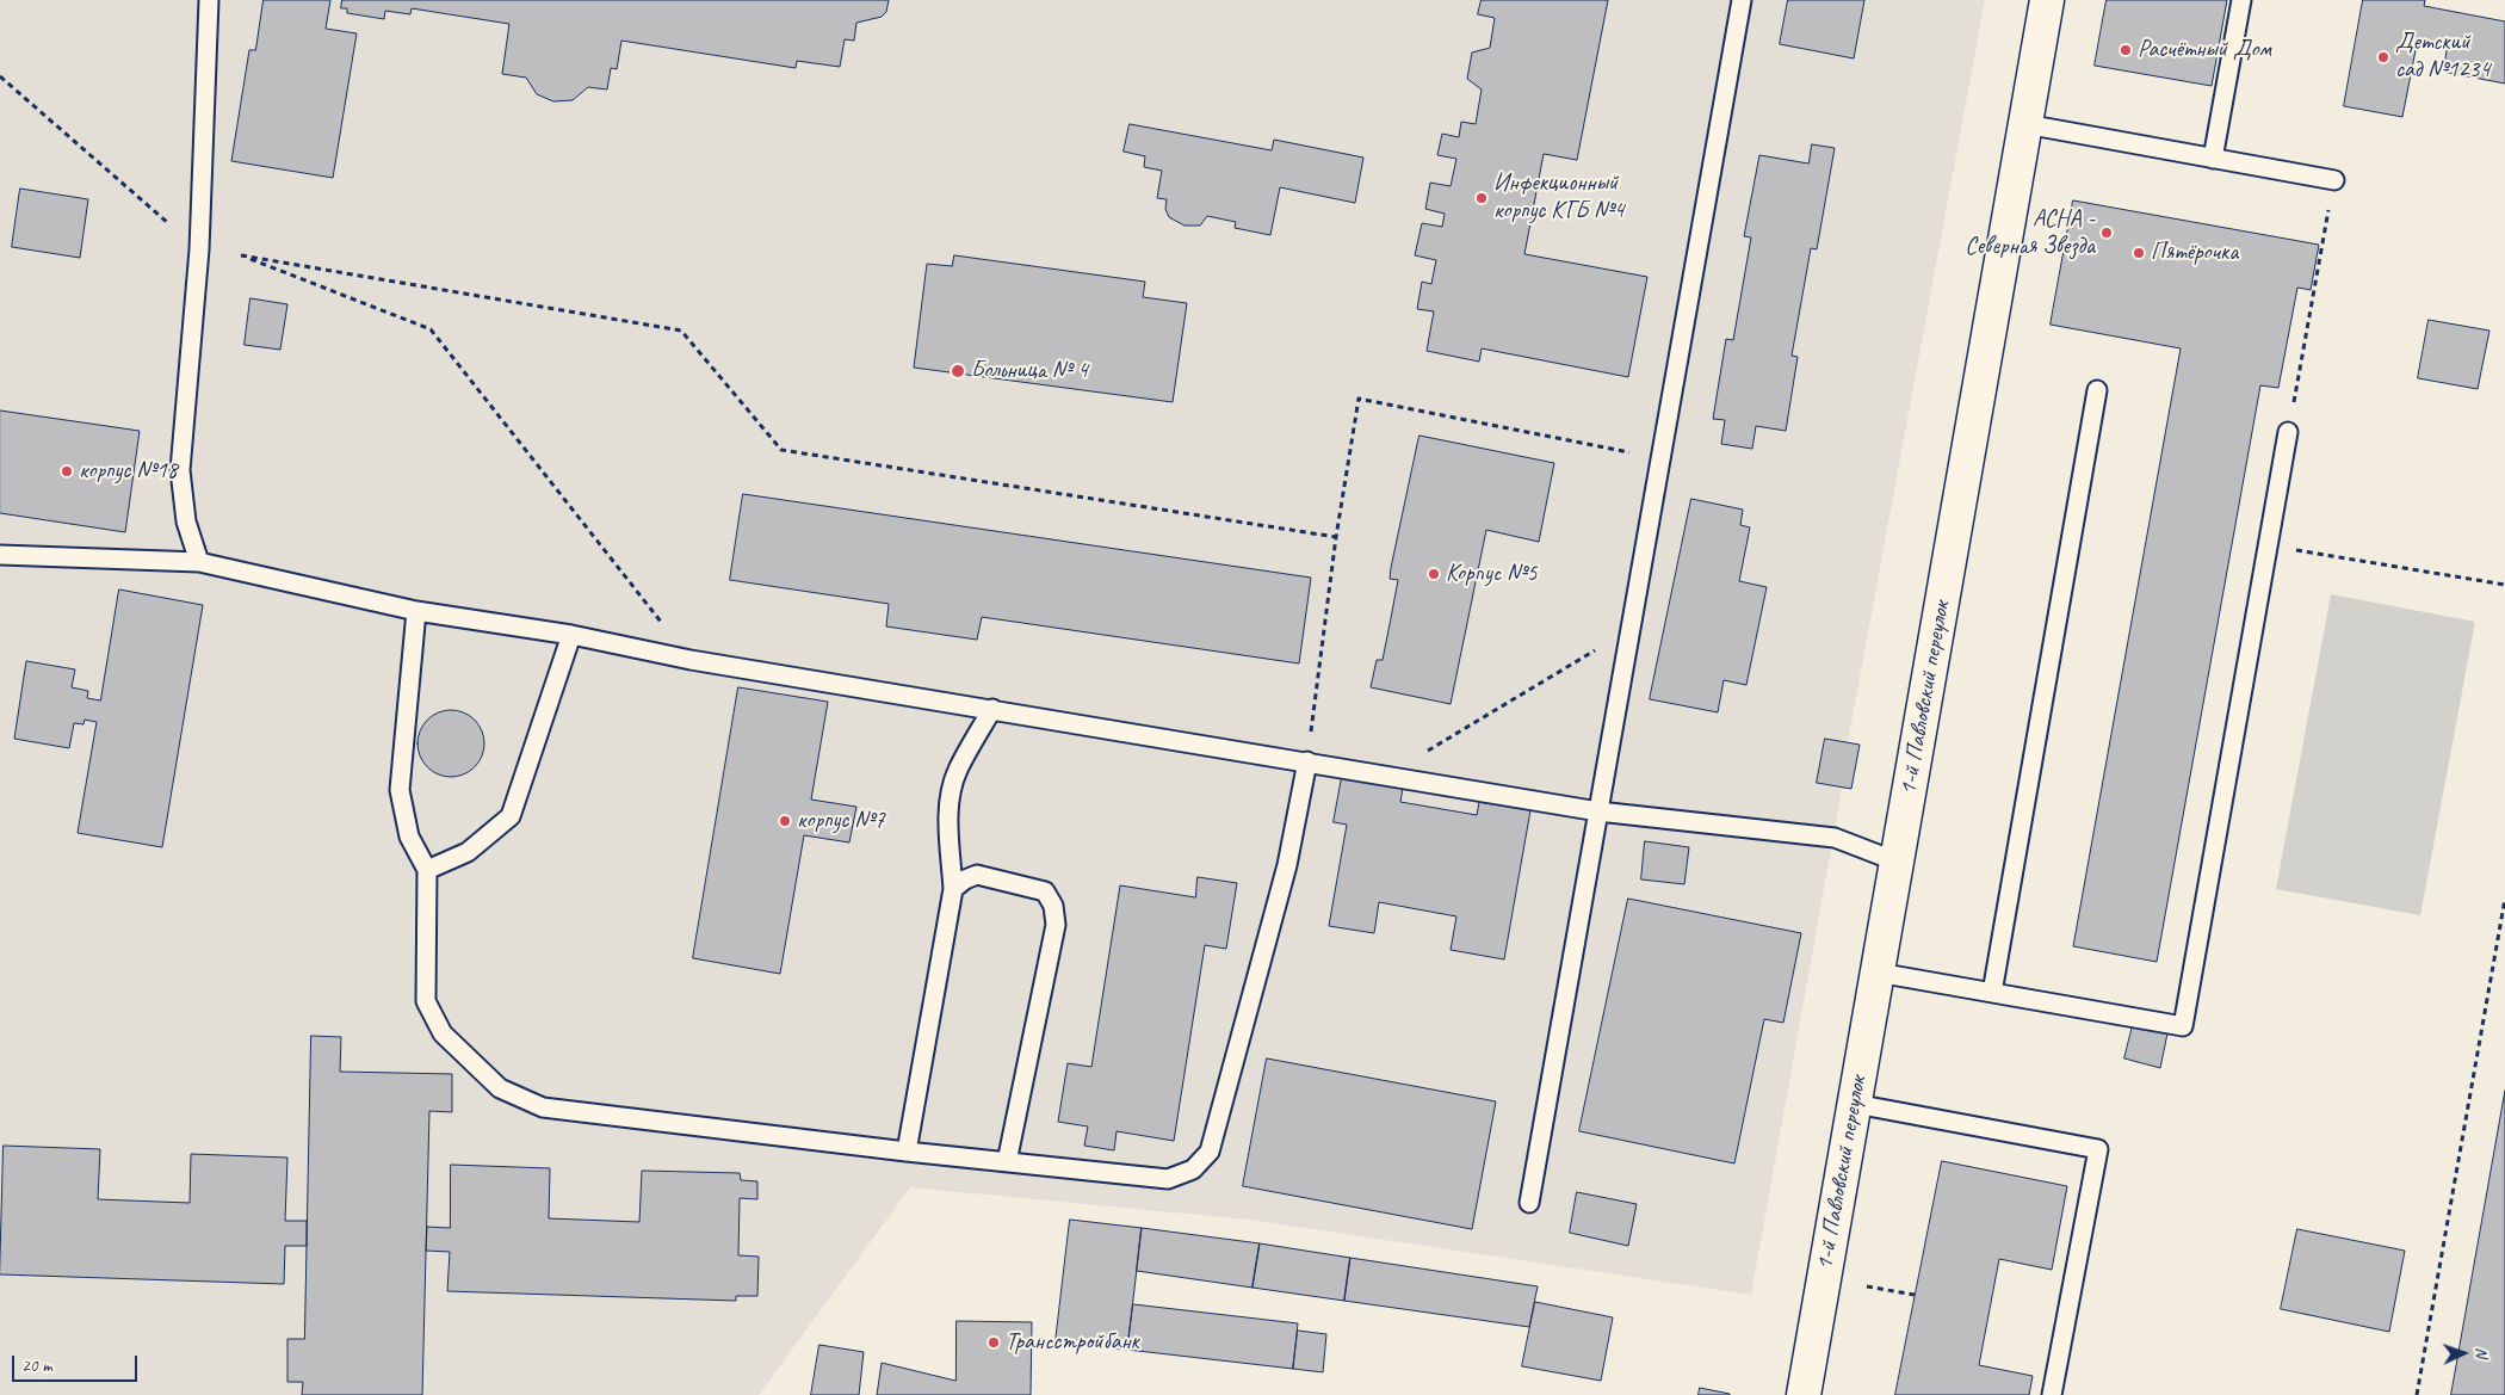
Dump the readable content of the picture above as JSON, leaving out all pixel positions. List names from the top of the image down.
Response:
{
  "streets": {
    "street": ["1-й Павловский переулок"]
  },
  "places": [
    "Расчётный Дом",
    "Детский сад №1234",
    "Инфекционный корпус КГБ №4",
    "АСНА - Северная Звезда",
    "Пятёрочка",
    "Больница № 4",
    "корпус №18",
    "Корпус №5",
    "корпус №7",
    "Трансстройбанк"
  ],
  "scale_bar": "20 m",
  "north": "right"
}
